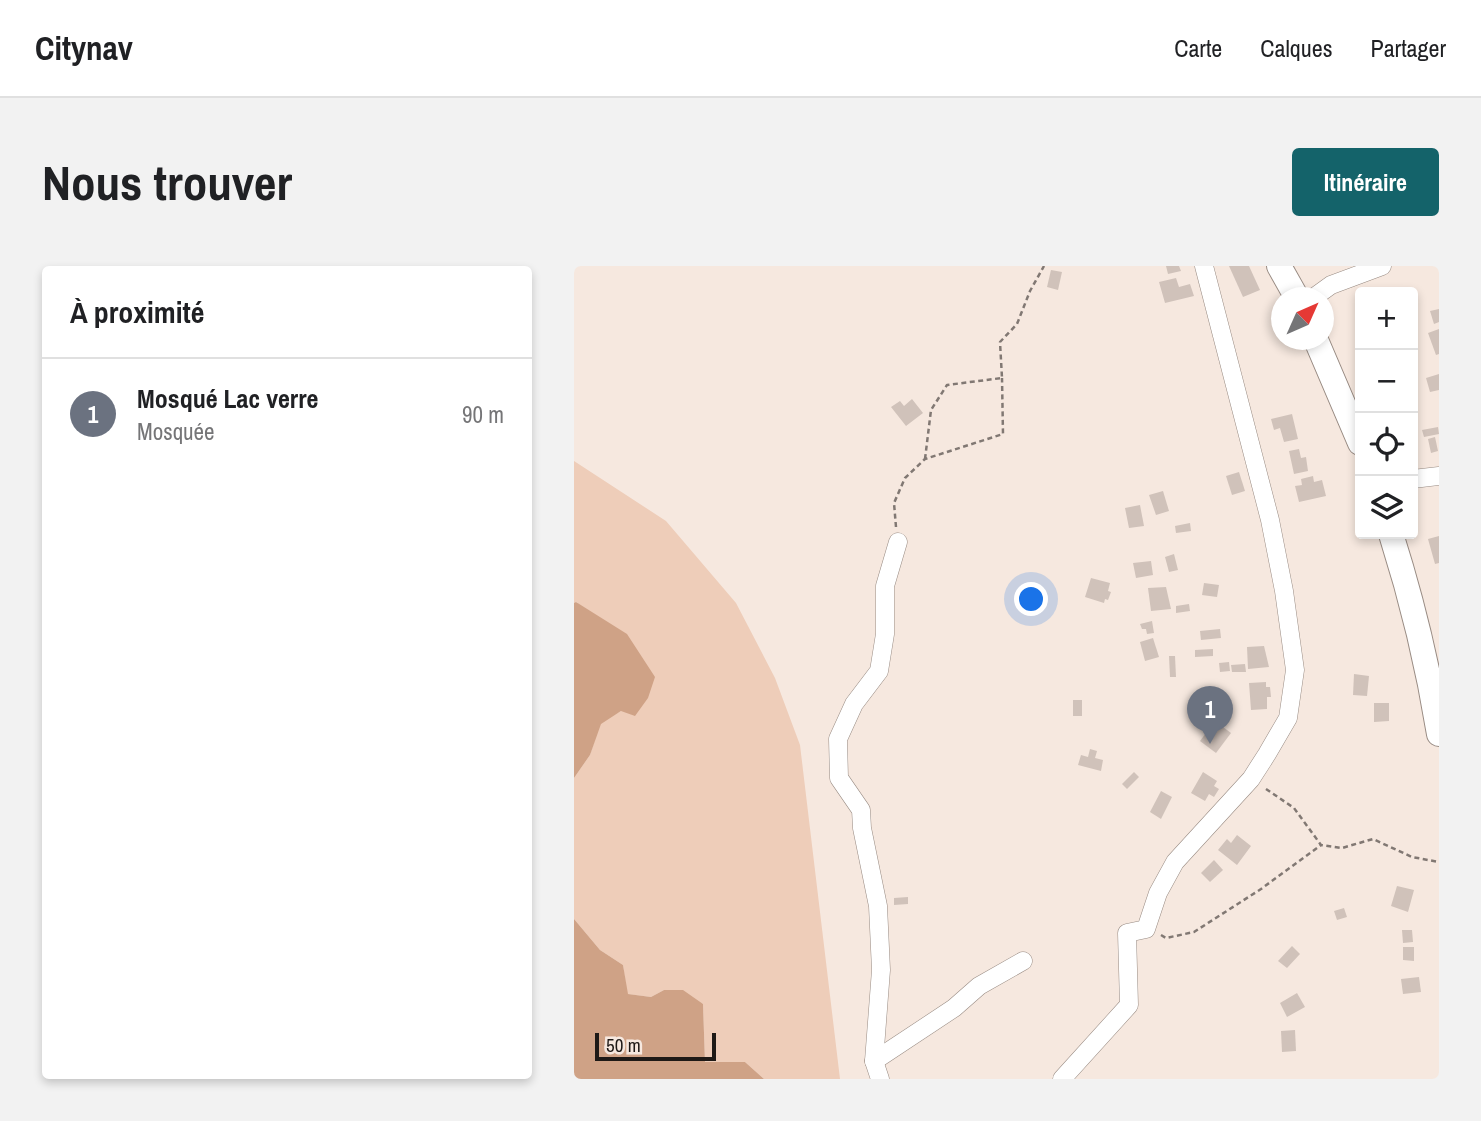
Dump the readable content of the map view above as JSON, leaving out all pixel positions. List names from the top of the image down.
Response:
{
  "scale_bar": "50 m",
  "north": "top right",
  "page": {
    "header": "Citynav",
    "nav": ["Carte", "Calques", "Partager"],
    "buttons": "Itinéraire",
    "title": "Nous trouver",
    "heading": "À proximité",
    "map_buttons": ["+", "−"],
    "list": [
      {
        "mark": "1",
        "name": "Mosqué Lac verre",
        "note": "Mosquée",
        "value": "90 m"
      }
    ],
    "pins": "1",
    "scale": "50 m"
  }
}
